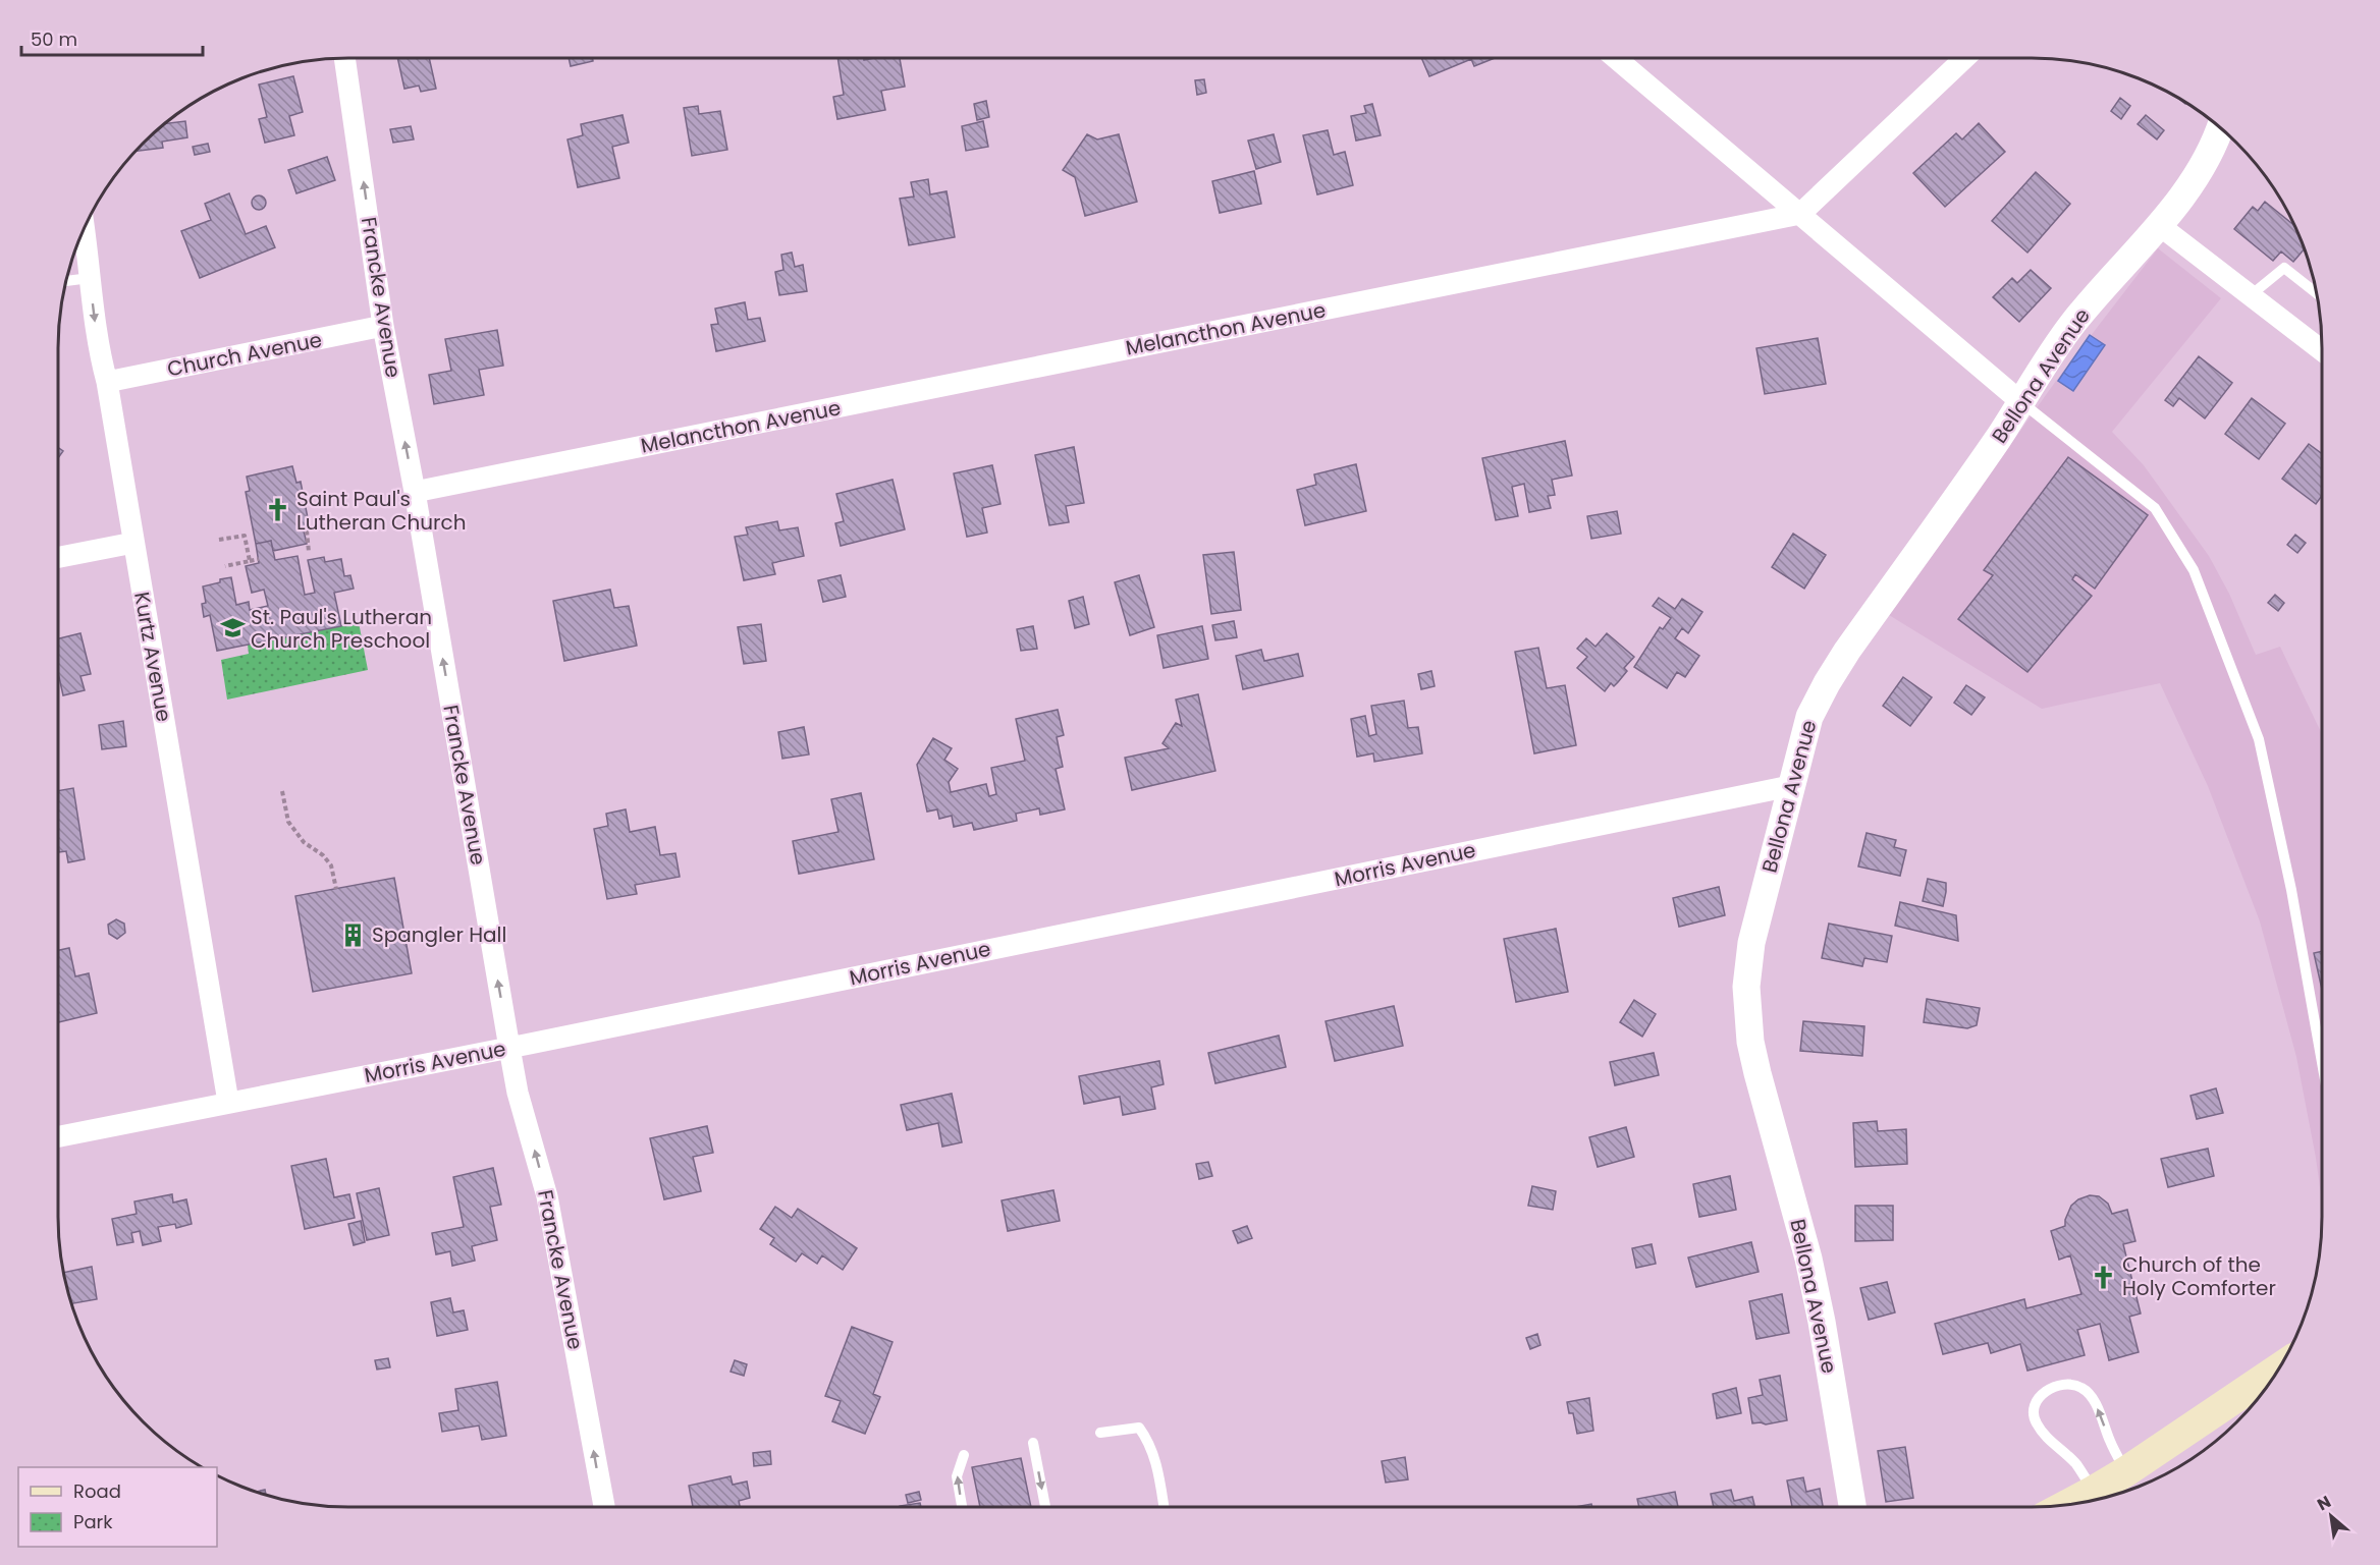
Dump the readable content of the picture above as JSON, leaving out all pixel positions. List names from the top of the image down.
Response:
{
  "streets": {
    "street": [
      "Francke Avenue",
      "Melancthon Avenue",
      "Church Avenue",
      "Bellona Avenue",
      "Kurtz Avenue",
      "Morris Avenue"
    ]
  },
  "crossings": [
    ["Francke Avenue", "Melancthon Avenue"],
    ["Francke Avenue", "Church Avenue"],
    ["Francke Avenue", "Morris Avenue"],
    ["Church Avenue", "Kurtz Avenue"],
    ["Bellona Avenue", "Morris Avenue"],
    ["Kurtz Avenue", "Morris Avenue"]
  ],
  "one_way": ["Francke Avenue"],
  "places": {
    "church": ["Saint Paul's Lutheran Church", "Church of the Holy Comforter"],
    "school or university": ["St. Paul's Lutheran Church Preschool"],
    "building": ["Spangler Hall"]
  },
  "legend": ["Road", "Park"],
  "scale_bar": "50 m",
  "north": "top left"
}
